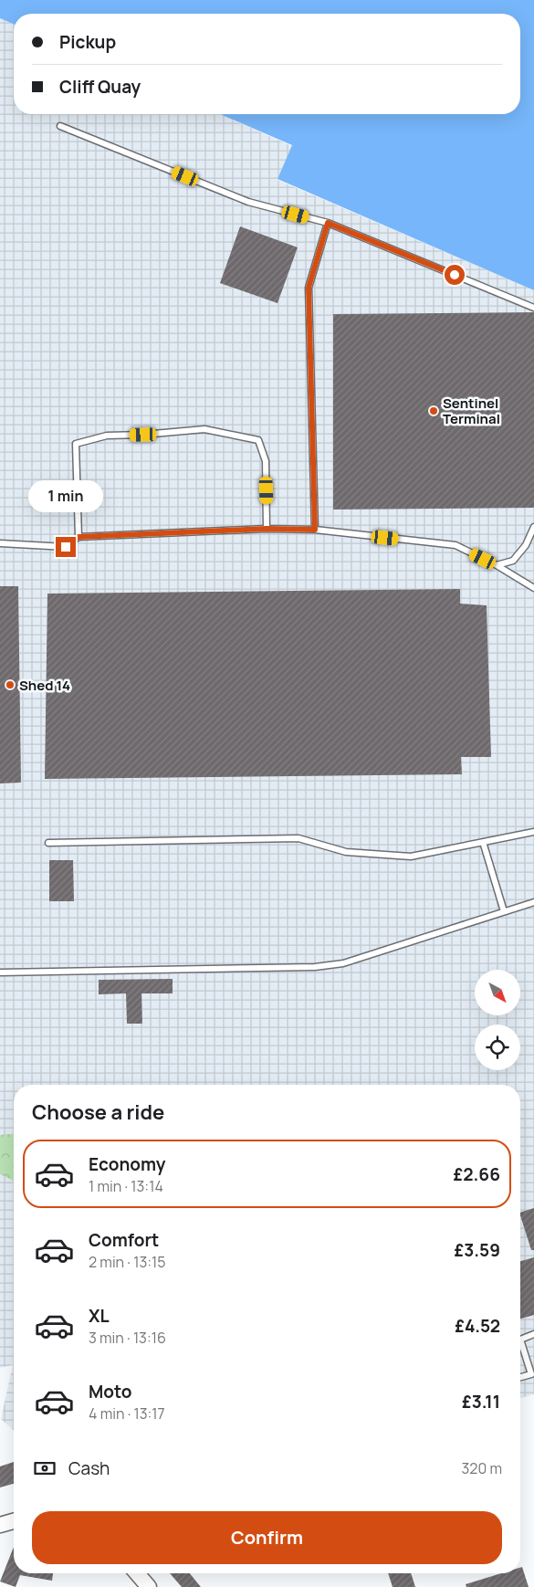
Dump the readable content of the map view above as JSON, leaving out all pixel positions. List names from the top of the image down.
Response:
{
  "places": ["Sentinel Terminal", "Shed 14"],
  "north": "bottom right",
  "page": {
    "banner": ["Pickup", "Cliff Quay"],
    "bubble": "1 min",
    "heading": "Choose a ride",
    "list": [
      {
        "name": "Economy",
        "note": "1 min · 13:14",
        "value": "£2.66"
      },
      {
        "name": "Comfort",
        "note": "2 min · 13:15",
        "value": "£3.59"
      },
      {
        "name": "XL",
        "note": "3 min · 13:16",
        "value": "£4.52"
      },
      {
        "name": "Moto",
        "note": "4 min · 13:17",
        "value": "£3.11"
      }
    ],
    "pay": ["Cash", "320 m"],
    "buttons": "Confirm"
  }
}
